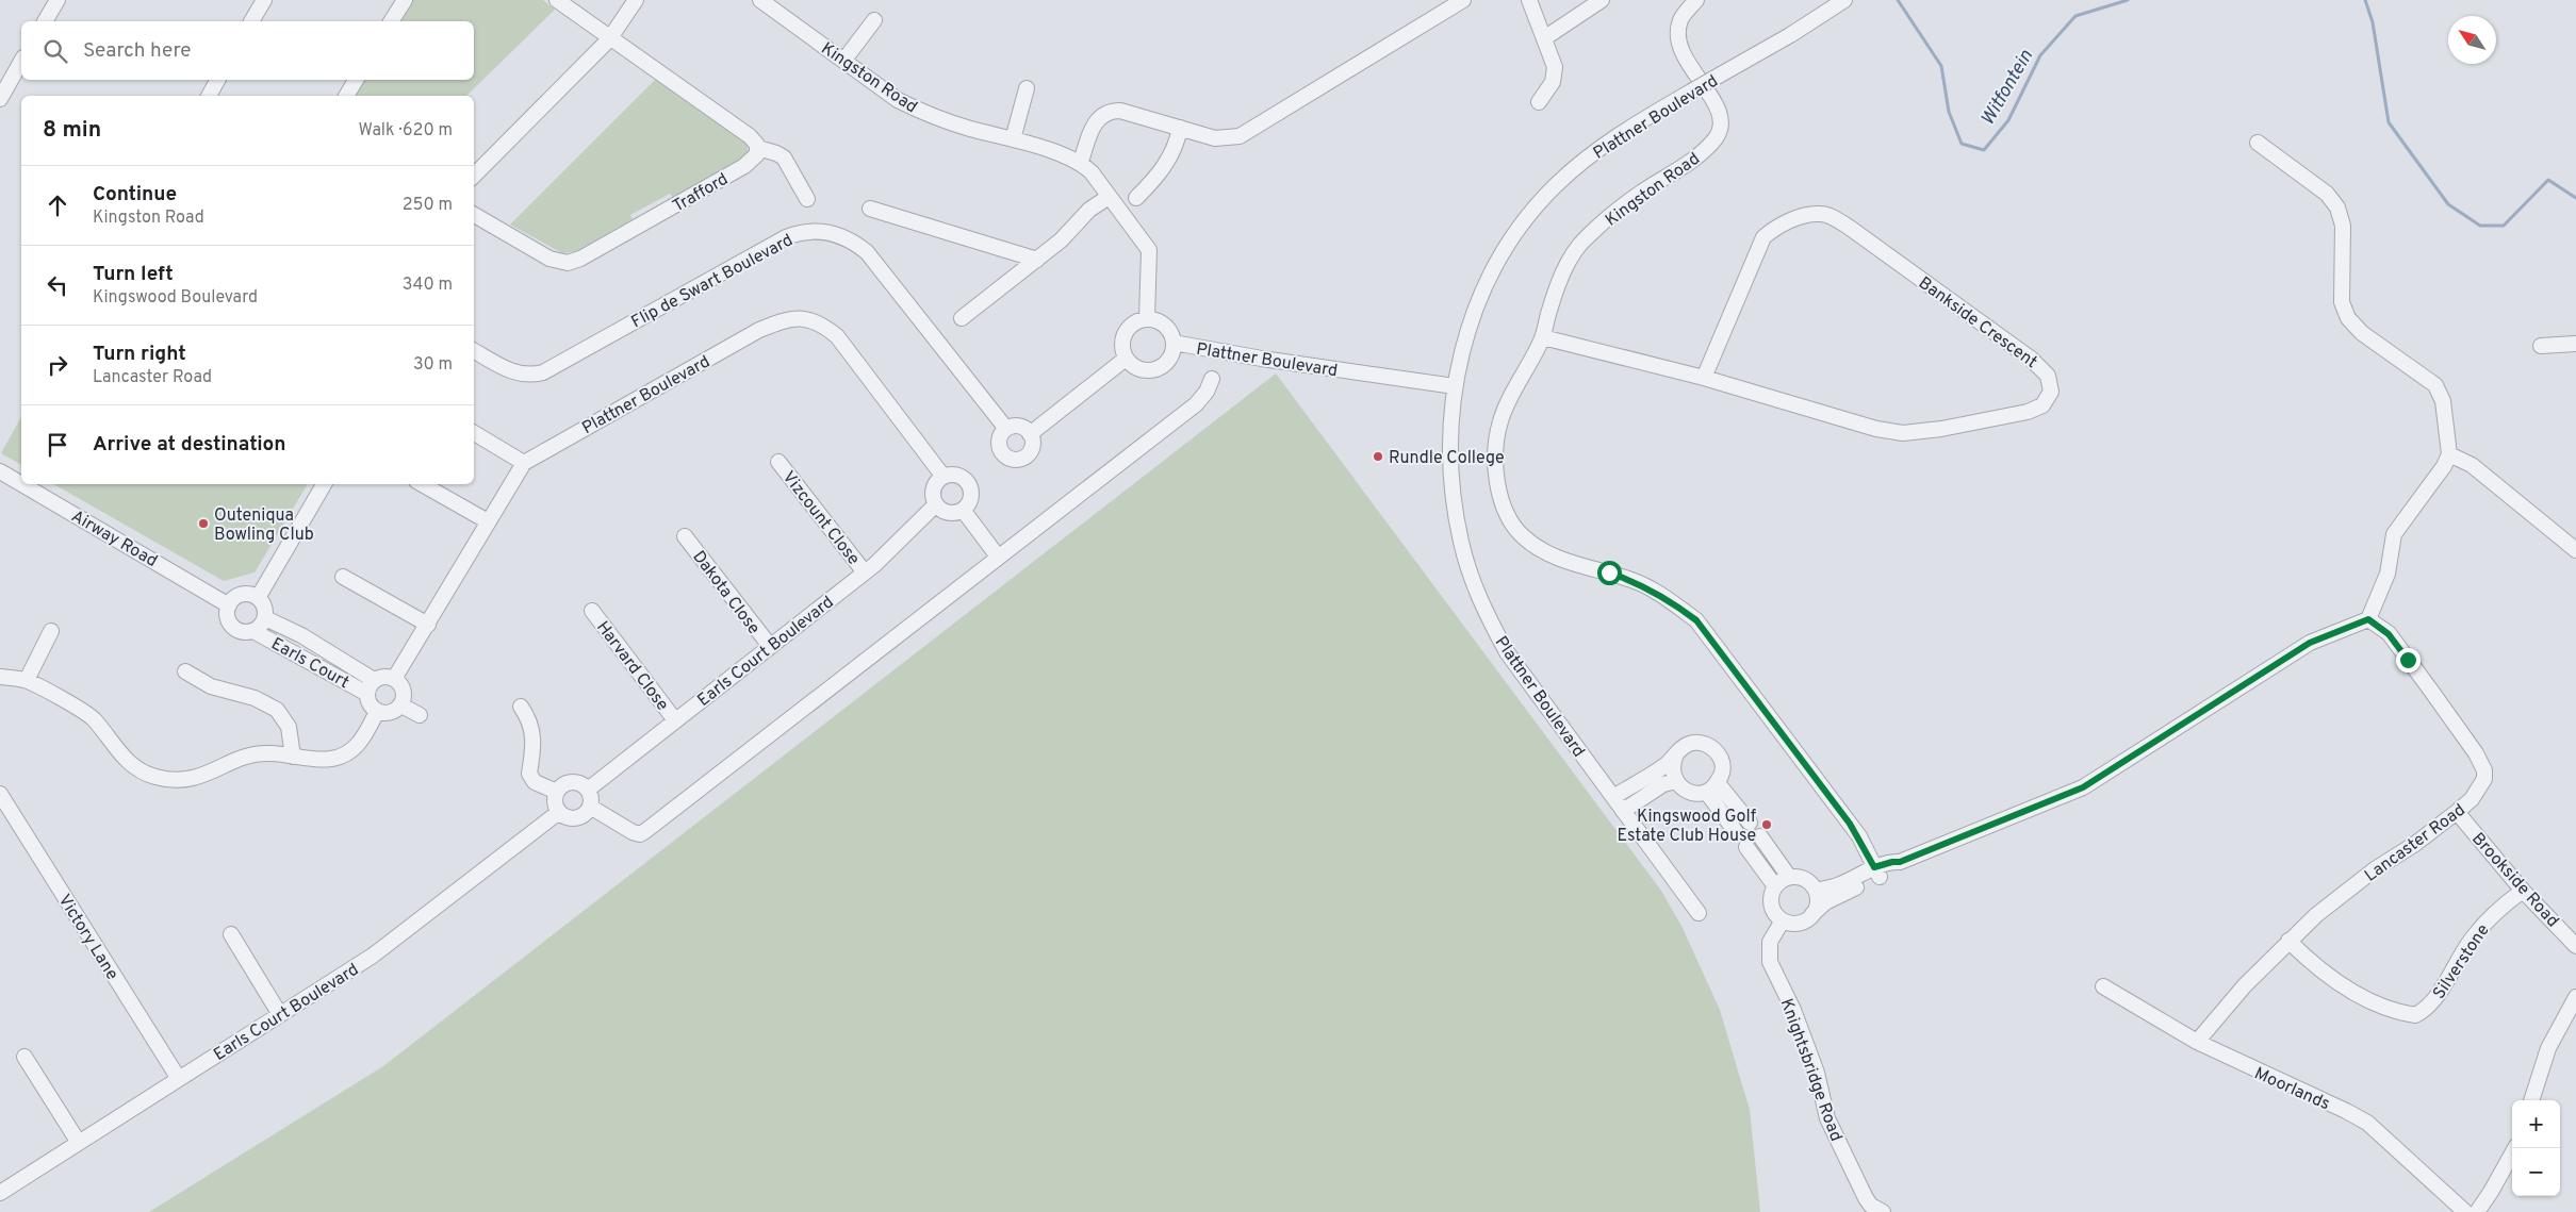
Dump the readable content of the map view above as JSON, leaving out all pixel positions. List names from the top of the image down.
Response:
{
  "streets": {
    "street": [
      "Kingston Road",
      "Plattner Boulevard",
      "Trafford",
      "Flip de Swart Boulevard",
      "Bankside Crescent",
      "Vizcount Close",
      "Airway Road",
      "Dakota Close",
      "Earls Court Boulevard",
      "Earls Court",
      "Harvard Close",
      "Lancaster Road",
      "Brookside Road",
      "Victory Lane",
      "Silverstone",
      "Knightsbridge Road",
      "Moorlands"
    ]
  },
  "crossings": [
    ["Kingston Road", "Bankside Crescent"],
    ["Plattner Boulevard", "Earls Court Boulevard"],
    ["Plattner Boulevard", "Earls Court"],
    ["Vizcount Close", "Earls Court Boulevard"],
    ["Airway Road", "Earls Court"],
    ["Dakota Close", "Earls Court Boulevard"],
    ["Earls Court Boulevard", "Harvard Close"],
    ["Earls Court Boulevard", "Victory Lane"],
    ["Lancaster Road", "Brookside Road"],
    ["Lancaster Road", "Silverstone"],
    ["Lancaster Road", "Moorlands"],
    ["Brookside Road", "Silverstone"]
  ],
  "water": ["Witfontein"],
  "places": ["Rundle College", "Outeniqua Bowling Club", "Kingswood Golf Estate Club House"],
  "north": "top left",
  "page": {
    "search": "Search here",
    "heading": ["8 min", "Walk · 620 m"],
    "list": [
      ["Continue", "Kingston Road", "250 m"],
      ["Turn left", "Kingswood Boulevard", "340 m"],
      ["Turn right", "Lancaster Road", "30 m"],
      "Arrive at destination"
    ],
    "map_buttons": ["+", "−"]
  }
}
